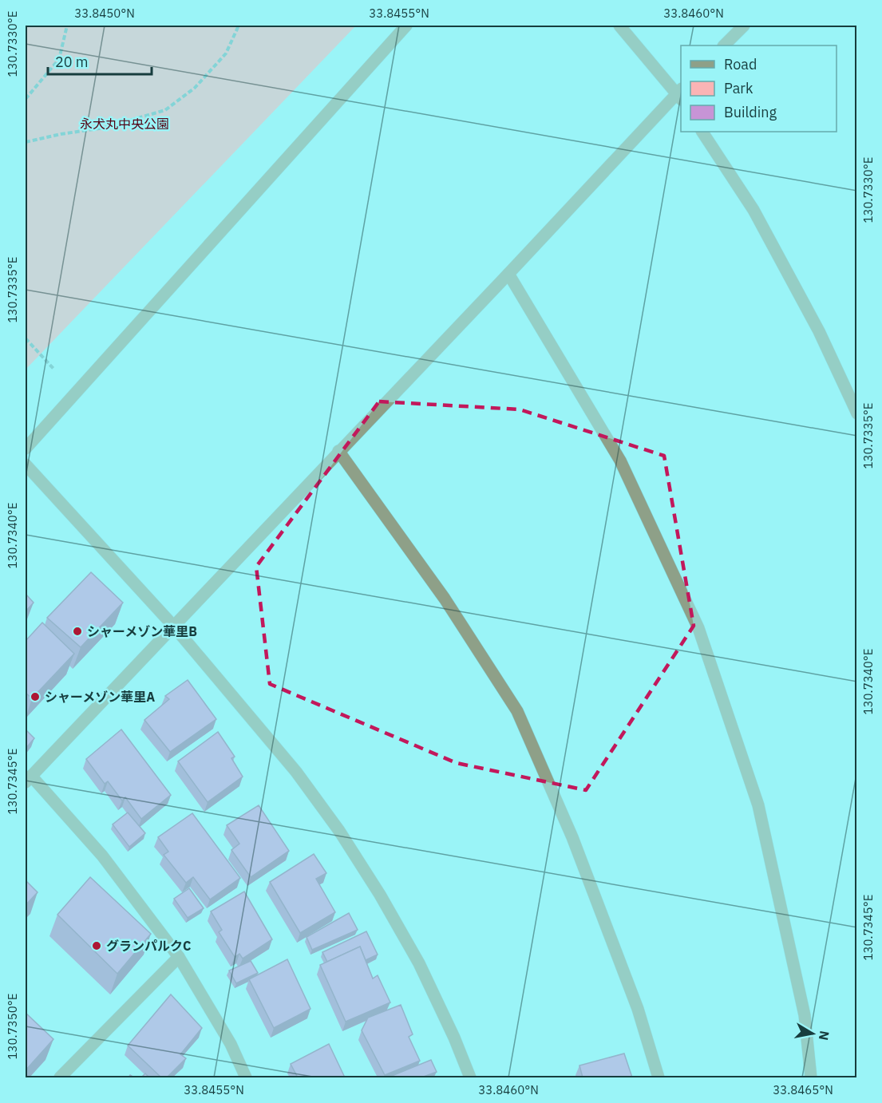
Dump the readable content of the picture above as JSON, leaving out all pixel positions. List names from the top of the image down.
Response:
{
  "parks": ["永犬丸中央公園"],
  "places": ["シャーメゾン華里B", "シャーメゾン華里A", "グランパルクC"],
  "legend": ["Road", "Park", "Building"],
  "scale_bar": "20 m",
  "north": "right",
  "coordinates": [
    "33.8450°N",
    "33.8455°N",
    "33.8460°N",
    "130.7330°E",
    "130.7335°E",
    "130.7340°E",
    "130.7345°E",
    "130.7350°E",
    "33.8465°N"
  ]
}
